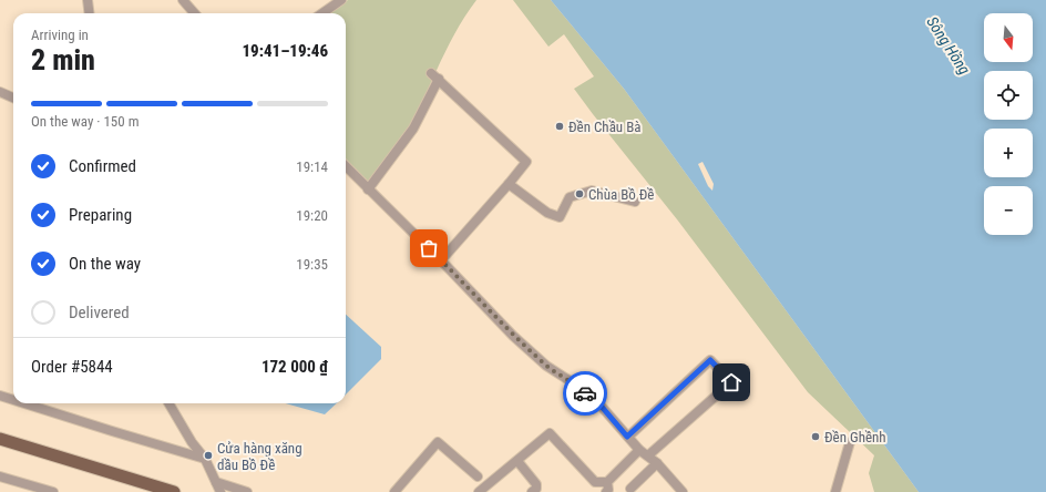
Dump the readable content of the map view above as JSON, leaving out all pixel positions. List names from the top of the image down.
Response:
{
  "water": ["Sông Hồng"],
  "places": [
    "Đền Chầu Bà",
    "Chùa Bồ Đề",
    "Đền Ghềnh",
    "Cửa hàng xăng dầu Bồ Đề"
  ],
  "north": "bottom",
  "page": {
    "map_buttons": ["+", "−"],
    "heading": ["2 min", "Arriving in", "19:41–19:46"],
    "panel": ["Order #5844", "172 000 ₫"],
    "bar": "On the way · 150 m",
    "list": [
      ["Confirmed", "19:14"],
      ["Preparing", "19:20"],
      ["On the way", "19:35"],
      "Delivered"
    ]
  }
}
